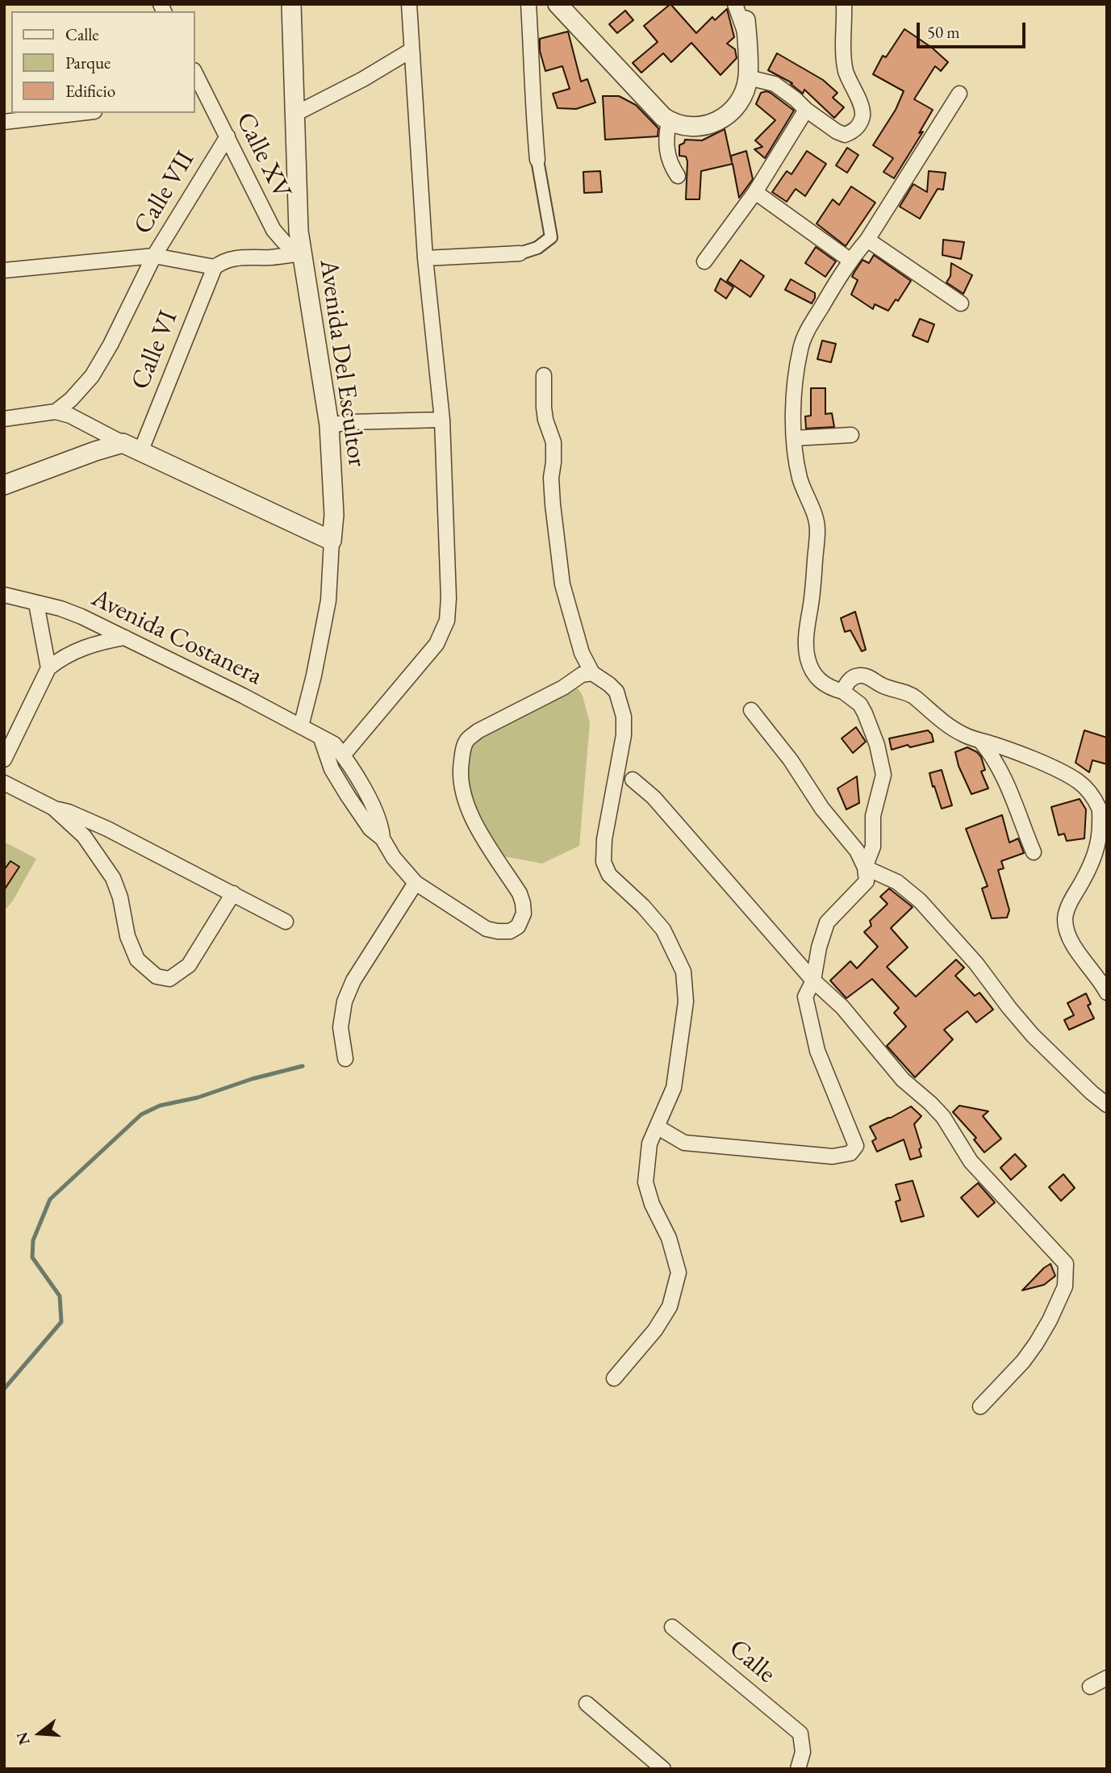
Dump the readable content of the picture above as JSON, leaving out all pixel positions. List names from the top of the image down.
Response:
{
  "streets": {
    "street": [
      "Calle XV",
      "Calle VII",
      "Calle VI",
      "Avenida Del Escultor",
      "Avenida Costanera",
      "Calle"
    ]
  },
  "crossings": [
    ["Calle XV", "Calle VII"],
    ["Calle XV", "Avenida Del Escultor"],
    ["Avenida Del Escultor", "Avenida Costanera"]
  ],
  "legend": ["Calle", "Parque", "Edificio"],
  "scale_bar": "50 m",
  "north": "left"
}
